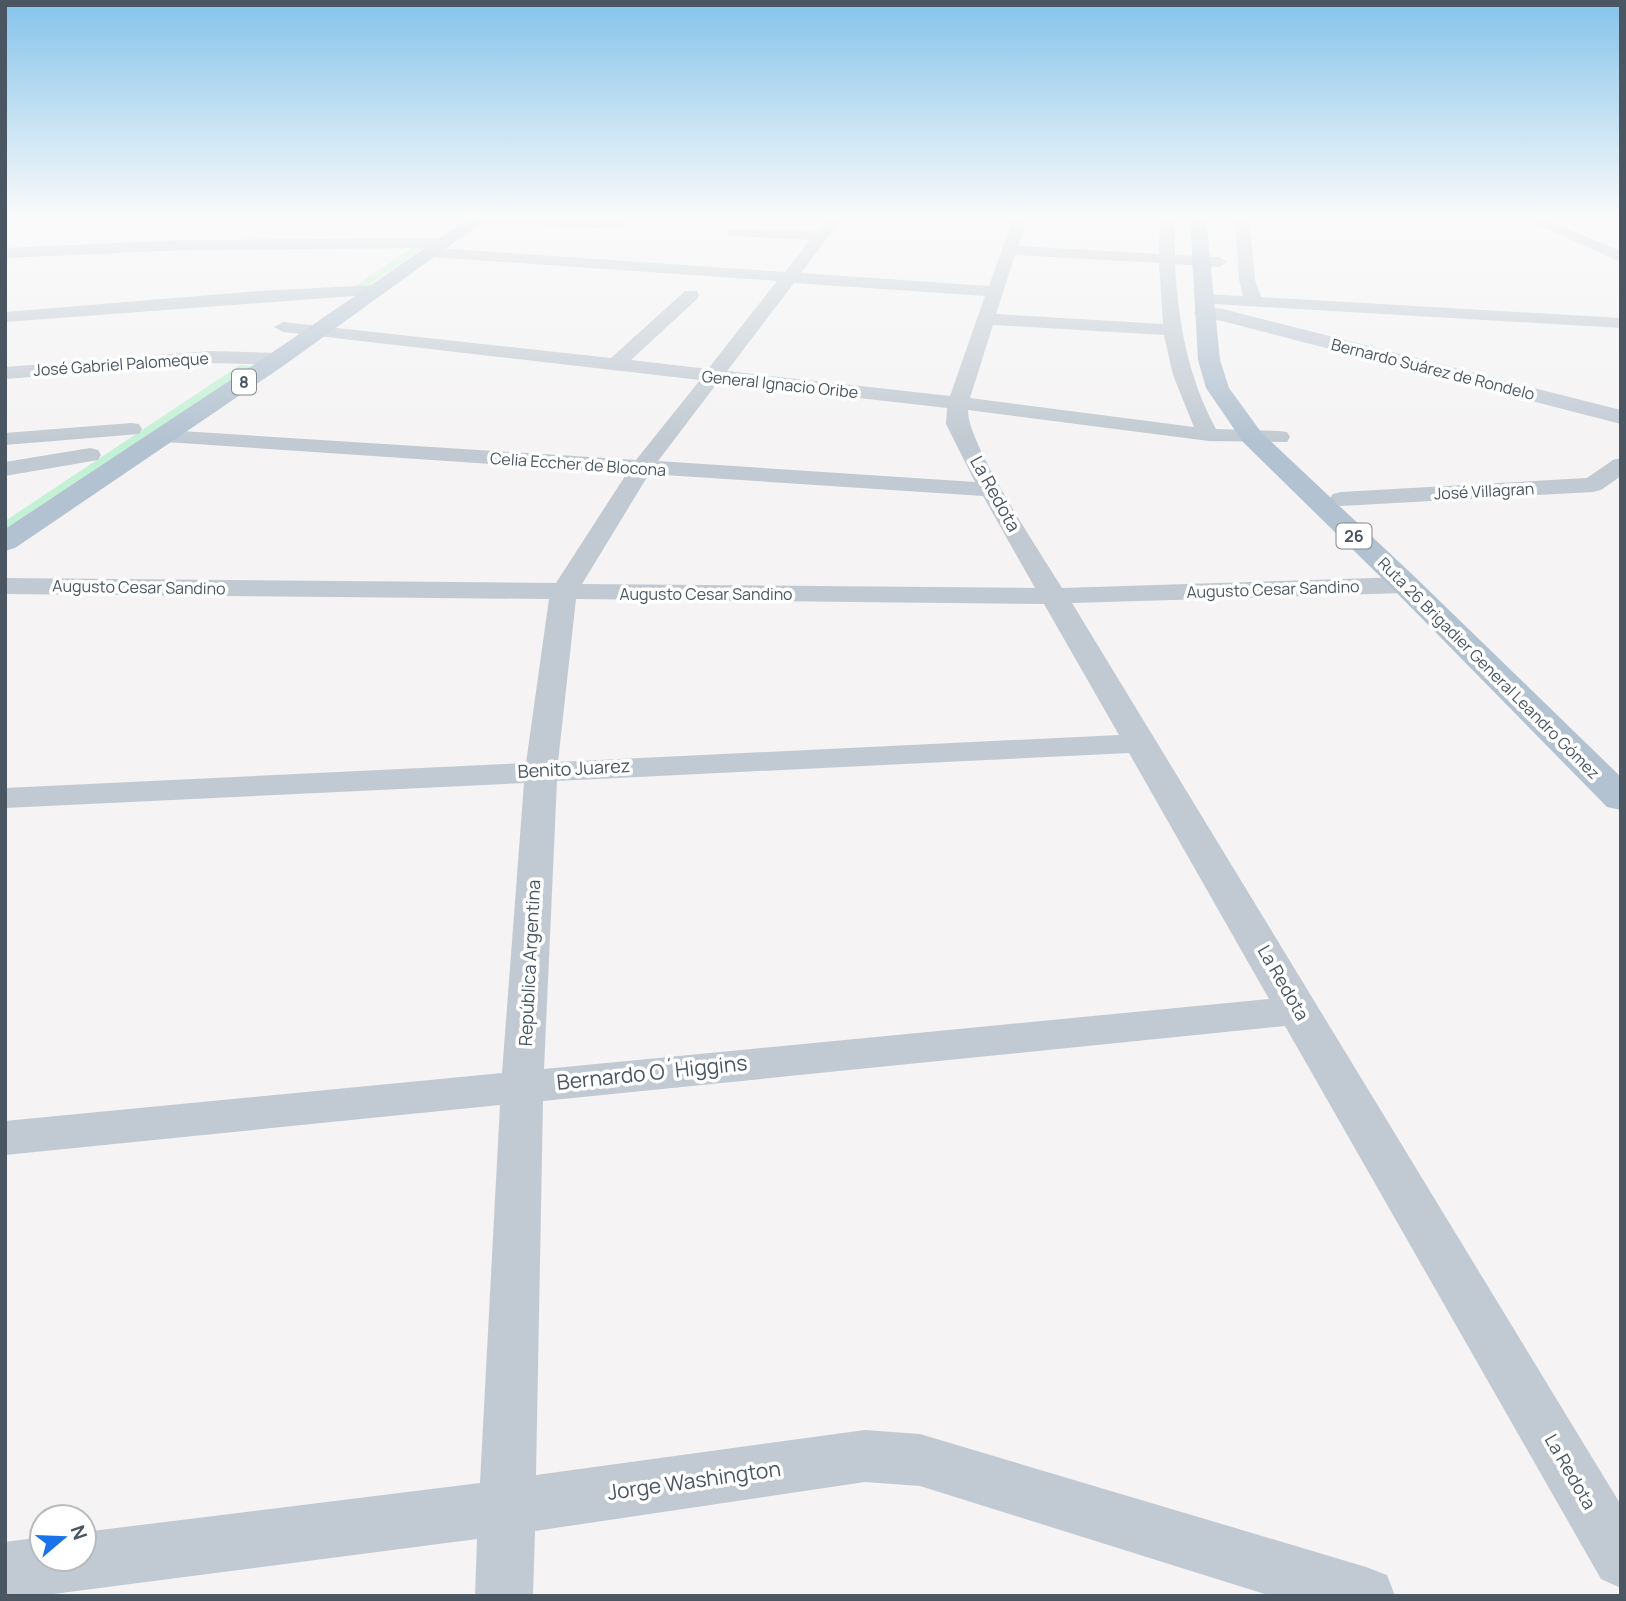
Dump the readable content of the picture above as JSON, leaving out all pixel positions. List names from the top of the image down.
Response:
{
  "streets": {
    "main road": ["8", "26", "Ruta 26 Brigadier General Leandro Gómez"],
    "street": [
      "José Gabriel Palomeque",
      "Bernardo Suárez de Rondelo",
      "General Ignacio Oribe",
      "Celia Eccher de Blocona",
      "José Villagran",
      "La Redota",
      "Augusto Cesar Sandino",
      "Benito Juarez",
      "República Argentina",
      "Bernardo O´Higgins",
      "Jorge Washington"
    ]
  },
  "crossings": [
    ["José Gabriel Palomeque", "8"],
    ["Bernardo Suárez de Rondelo", "Ruta 26 Brigadier General Leandro Gómez"],
    ["8", "General Ignacio Oribe"],
    ["8", "Celia Eccher de Blocona"],
    ["General Ignacio Oribe", "La Redota"],
    ["General Ignacio Oribe", "Ruta 26 Brigadier General Leandro Gómez"],
    ["General Ignacio Oribe", "República Argentina"],
    ["Celia Eccher de Blocona", "La Redota"],
    ["Celia Eccher de Blocona", "República Argentina"],
    ["José Villagran", "Ruta 26 Brigadier General Leandro Gómez"],
    ["La Redota", "Augusto Cesar Sandino"],
    ["La Redota", "Benito Juarez"],
    ["La Redota", "Bernardo O´Higgins"],
    ["Augusto Cesar Sandino", "Ruta 26 Brigadier General Leandro Gómez"],
    ["Augusto Cesar Sandino", "República Argentina"],
    ["Benito Juarez", "República Argentina"],
    ["República Argentina", "Bernardo O´Higgins"],
    ["República Argentina", "Jorge Washington"]
  ],
  "north": "right"
}
